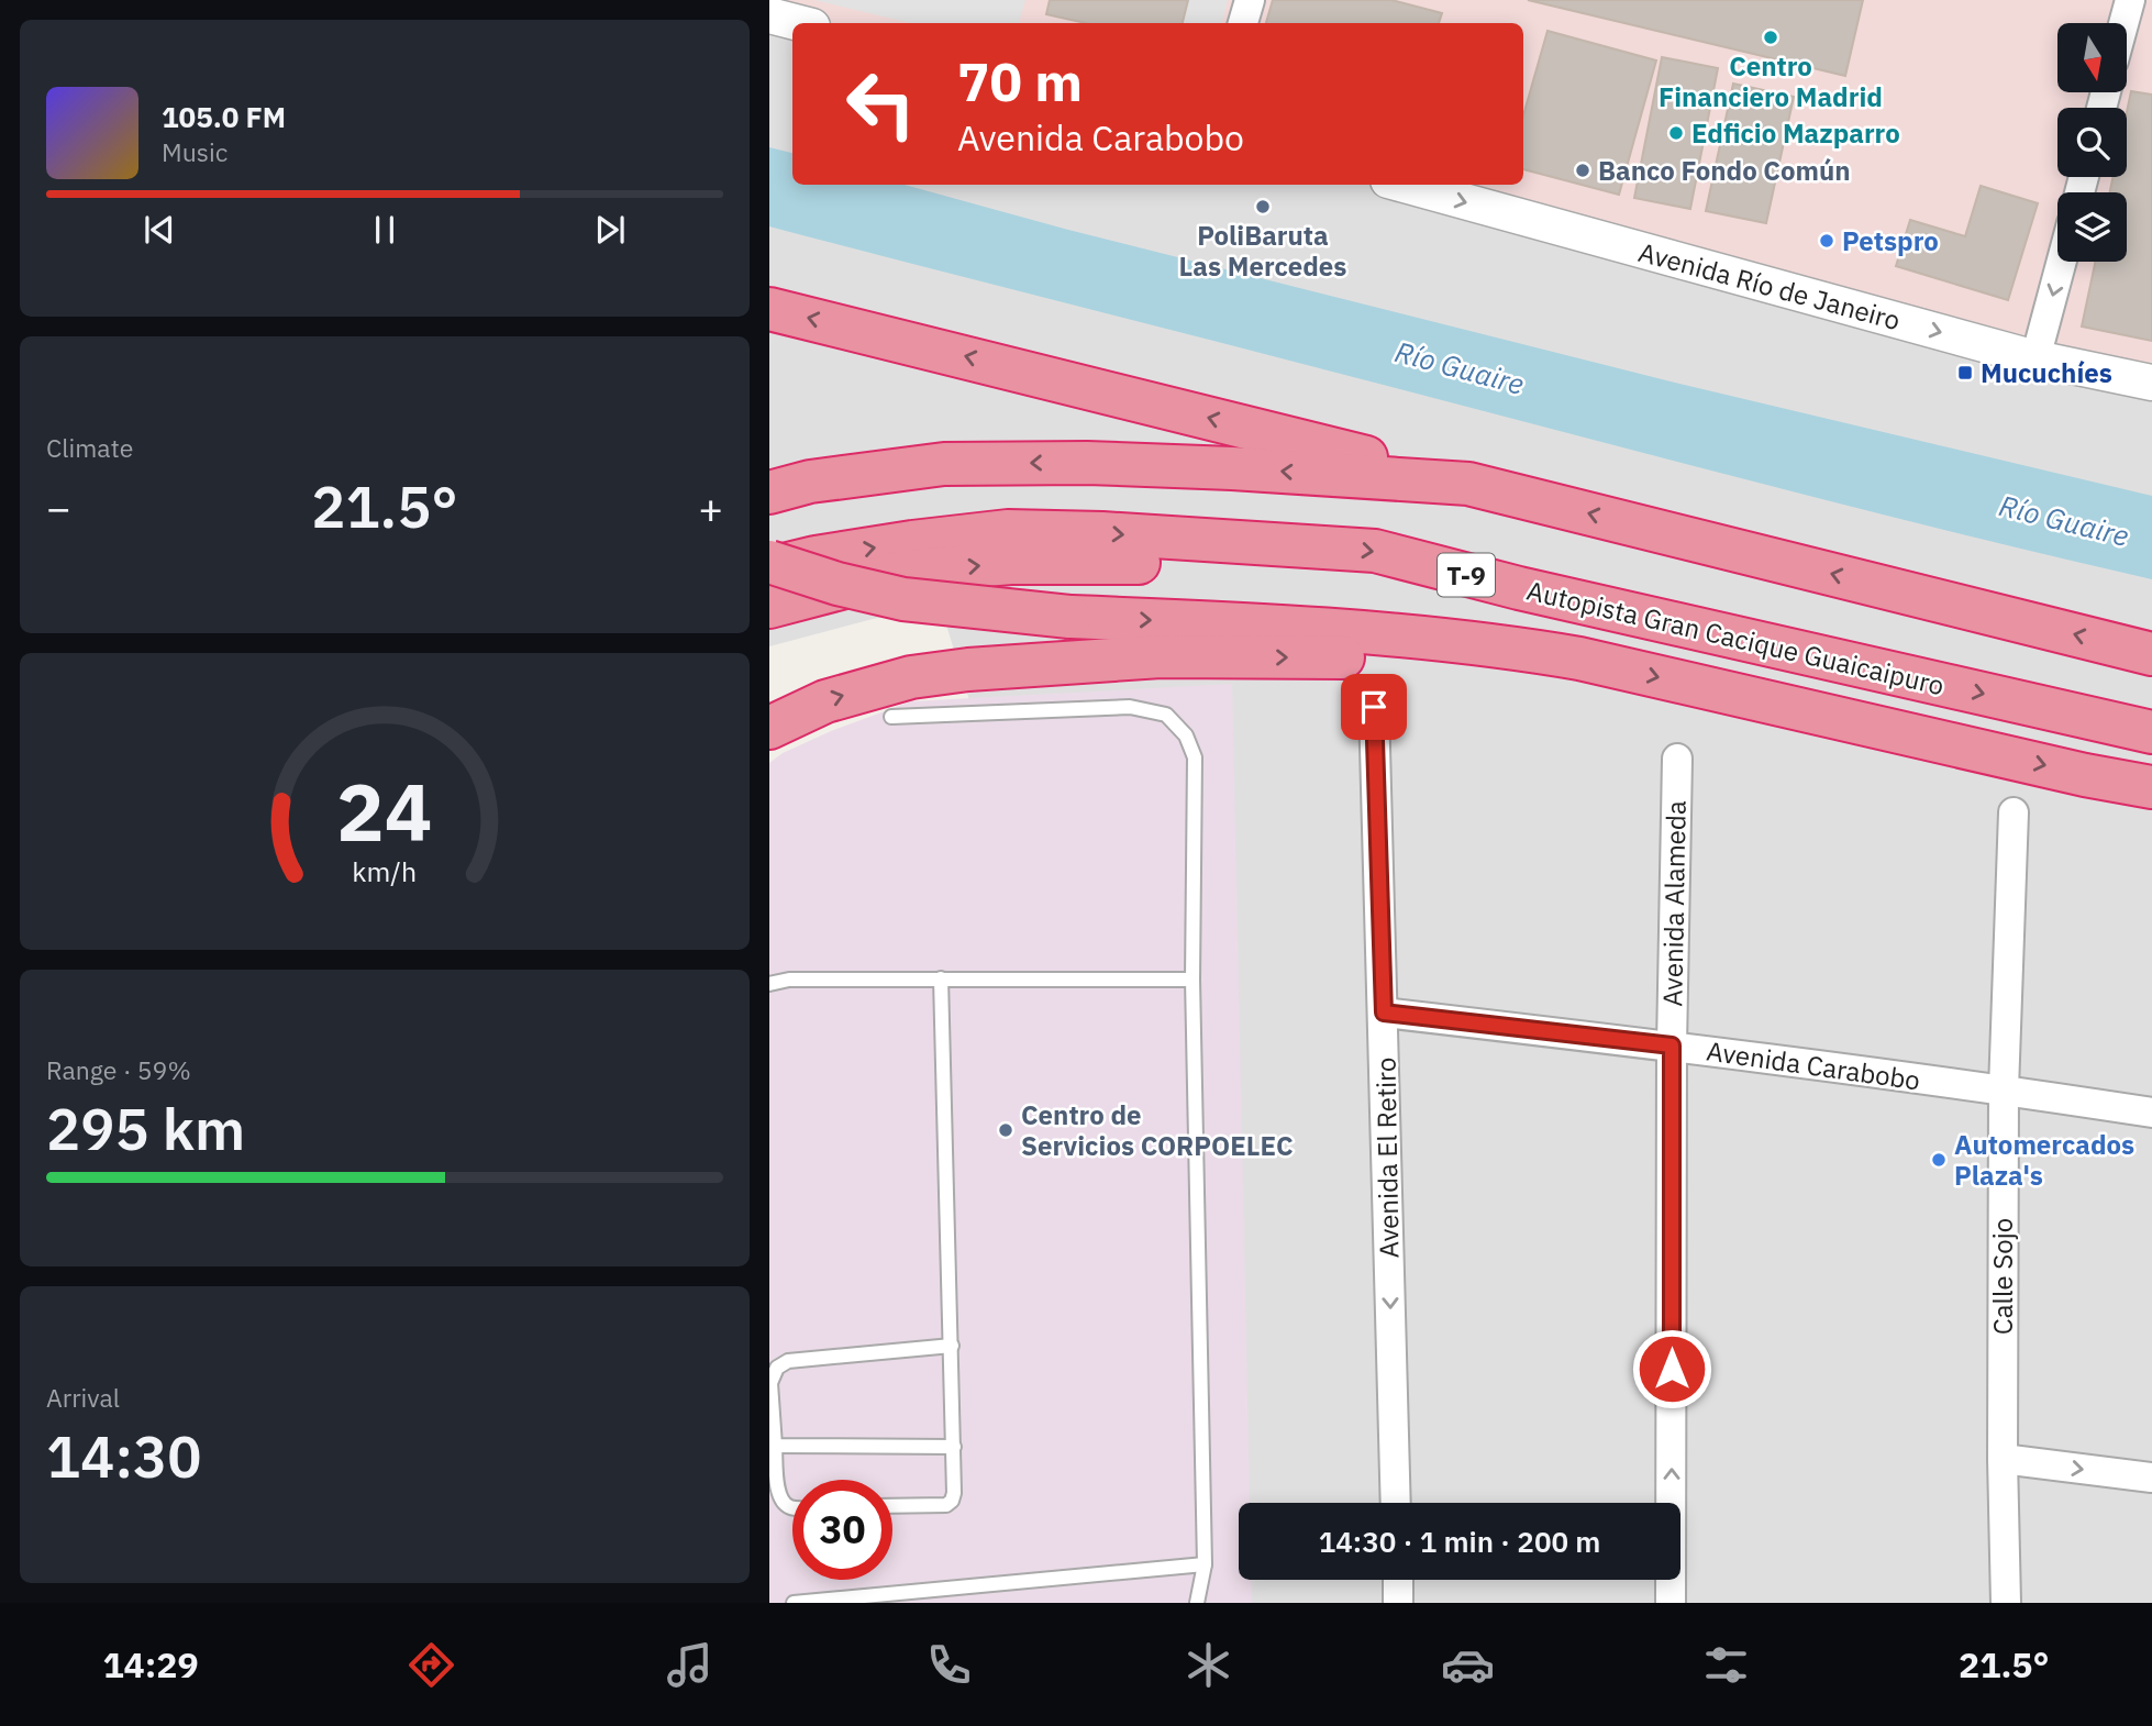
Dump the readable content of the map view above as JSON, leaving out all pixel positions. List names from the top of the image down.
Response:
{
  "streets": {
    "highway": ["T-9", "Autopista Gran Cacique Guaicaipuro"],
    "street": [
      "Avenida Río de Janeiro",
      "Avenida Alameda",
      "Avenida Carabobo",
      "Avenida El Retiro",
      "Calle Sojo"
    ]
  },
  "crossings": [
    ["Avenida Alameda", "Avenida Carabobo"],
    ["Avenida Carabobo", "Avenida El Retiro"],
    ["Avenida Carabobo", "Calle Sojo"]
  ],
  "one_way": ["Avenida Río de Janeiro", "Avenida Alameda", "Avenida El Retiro"],
  "water": ["Río Guaire"],
  "places": {
    "other": [
      "Centro Financiero Madrid",
      "Edficio Mazparro",
      "Banco Fondo Común",
      "PoliBaruta Las Mercedes",
      "Petspro",
      "Centro de Servicios CORPOELEC",
      "Automercados Plaza's"
    ],
    "transit": ["Mucuchíes"]
  },
  "north": "bottom",
  "page": {
    "turn": ["70 m", "Avenida Carabobo"],
    "song": ["105.0 FM", "Music"],
    "tile": [
      "Climate",
      ["Range · 59%", "295 km"],
      ["Arrival", "14:30"]
    ],
    "heat": ["−", "21.5°", "+"],
    "limit": "30",
    "trip": "14:30 · 1 min · 200 m",
    "tabs": ["14:29", "21.5°"],
    "gauge": ["24", "km/h"]
  }
}
